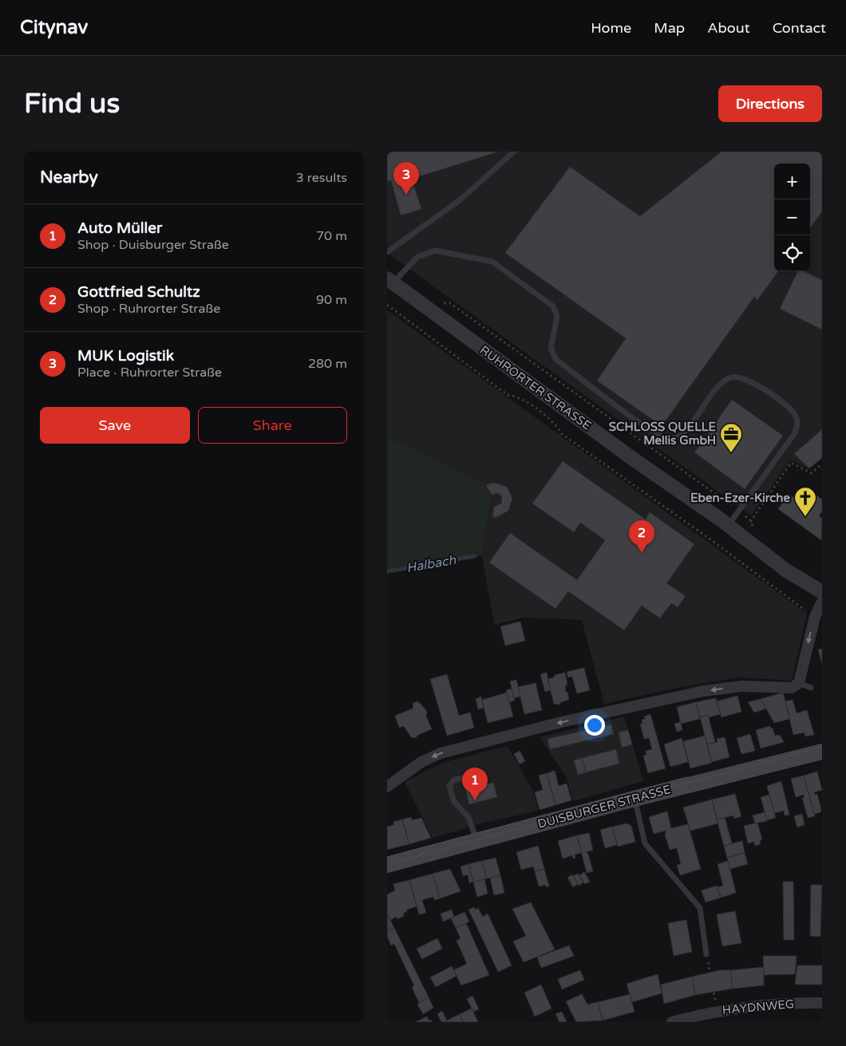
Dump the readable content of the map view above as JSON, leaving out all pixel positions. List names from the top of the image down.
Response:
{
  "streets": {
    "main road": ["DUISBURGER STRASSE"],
    "street": ["RUHRORTER STRASSE", "HAYDNWEG"]
  },
  "water": ["Halbach"],
  "places": {
    "office": ["SCHLOSS QUELLE Mellis GmbH"],
    "church": ["Eben-Ezer-Kirche"]
  },
  "page": {
    "header": "Citynav",
    "nav": [
      "Home",
      "Map",
      "About",
      "Contact"
    ],
    "buttons": [
      "Directions",
      ["Save", "Share"]
    ],
    "title": "Find us",
    "heading": ["Nearby", "3 results"],
    "pins": ["3", "2", "1"],
    "map_buttons": ["+", "−"],
    "list": [
      {
        "mark": "1",
        "name": "Auto Müller",
        "note": "Shop · Duisburger Straße",
        "value": "70 m"
      },
      {
        "mark": "2",
        "name": "Gottfried Schultz",
        "note": "Shop · Ruhrorter Straße",
        "value": "90 m"
      },
      {
        "mark": "3",
        "name": "MUK Logistik",
        "note": "Place · Ruhrorter Straße",
        "value": "280 m"
      }
    ]
  }
}
